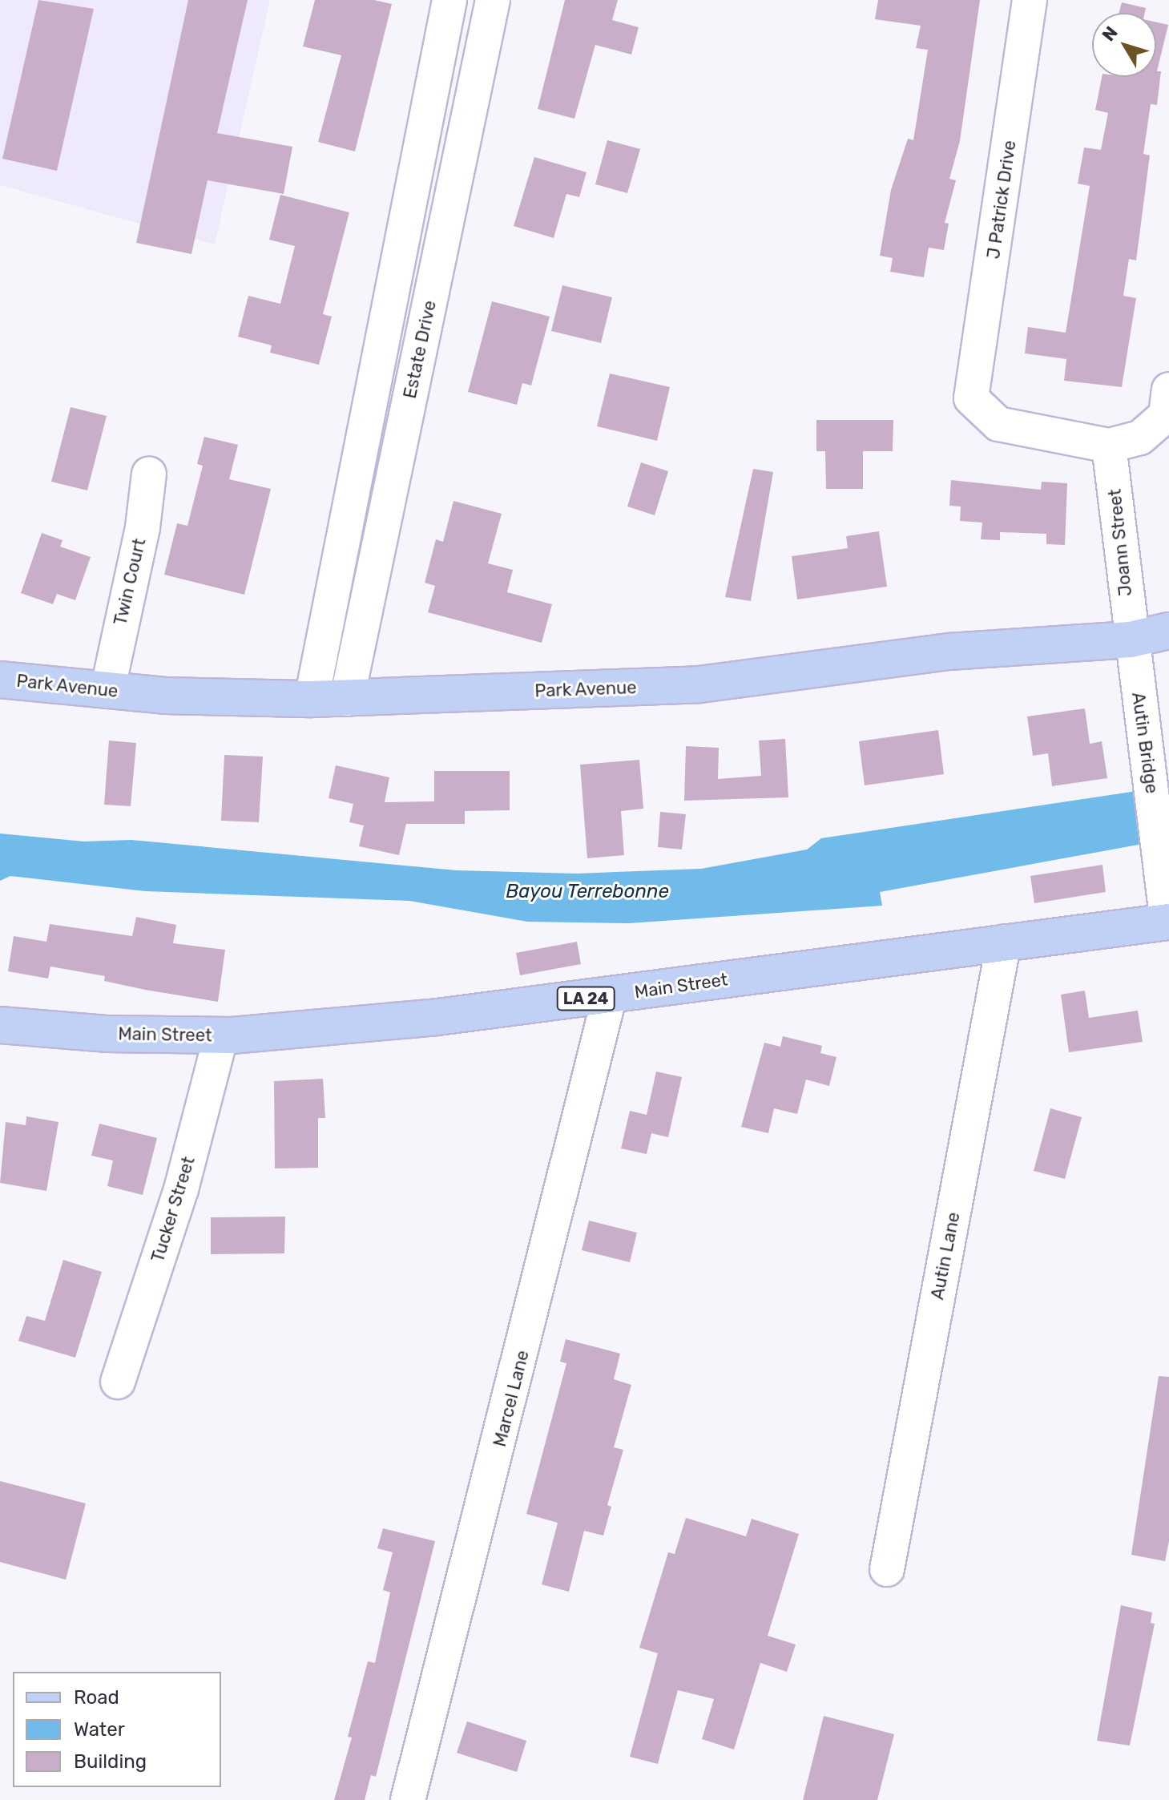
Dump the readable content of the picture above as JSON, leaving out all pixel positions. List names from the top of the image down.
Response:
{
  "streets": {
    "main road": ["Park Avenue", "Main Street", "LA 24"],
    "street": [
      "J Patrick Drive",
      "Estate Drive",
      "Joann Street",
      "Twin Court",
      "Autin Bridge",
      "Tucker Street",
      "Autin Lane",
      "Marcel Lane"
    ]
  },
  "crossings": [
    ["J Patrick Drive", "Joann Street"],
    ["Estate Drive", "Park Avenue"],
    ["Joann Street", "Park Avenue"],
    ["Joann Street", "Autin Bridge"],
    ["Twin Court", "Park Avenue"],
    ["Park Avenue", "Autin Bridge"],
    ["Autin Bridge", "Main Street"],
    ["Main Street", "Tucker Street"],
    ["Main Street", "Autin Lane"],
    ["Main Street", "Marcel Lane"]
  ],
  "water": ["Bayou Terrebonne"],
  "legend": ["Road", "Water", "Building"],
  "north": "top left"
}
